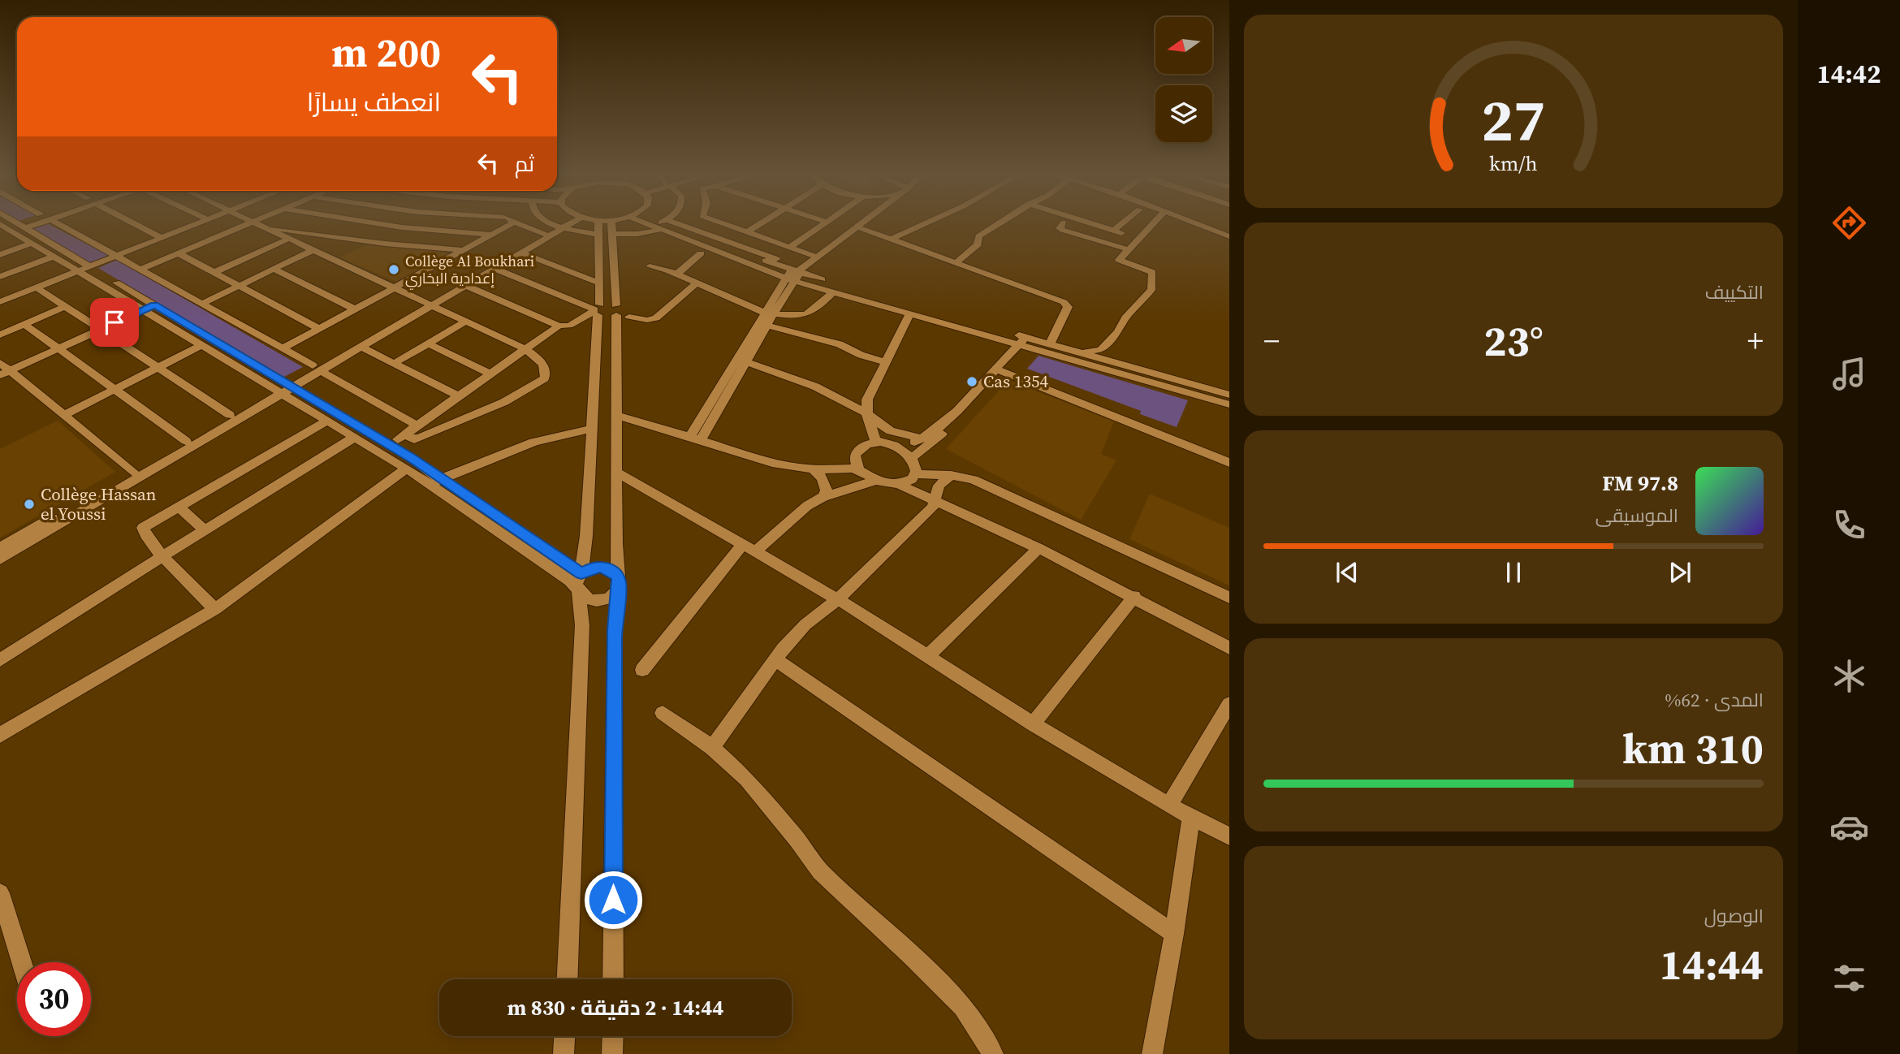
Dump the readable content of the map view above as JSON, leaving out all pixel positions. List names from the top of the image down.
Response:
{
  "places": ["Collège Al Boukhari إعدادية البخاري", "Cas 1354", "Collège Hassan el Youssi"],
  "north": "left",
  "page": {
    "tabs": "14:42",
    "turn": ["200 m", "انعطف يسارًا"],
    "then": "ثم",
    "tile": [
      "التكييف",
      ["المدى · 62%", "310 km"],
      ["الوصول", "14:44"]
    ],
    "heat": ["−", "23°", "+"],
    "song": ["97.8 FM", "الموسيقى"],
    "limit": "30",
    "trip": "14:44 · 2 دقيقة · 830 m",
    "gauge": ["27", "km/h"]
  }
}
